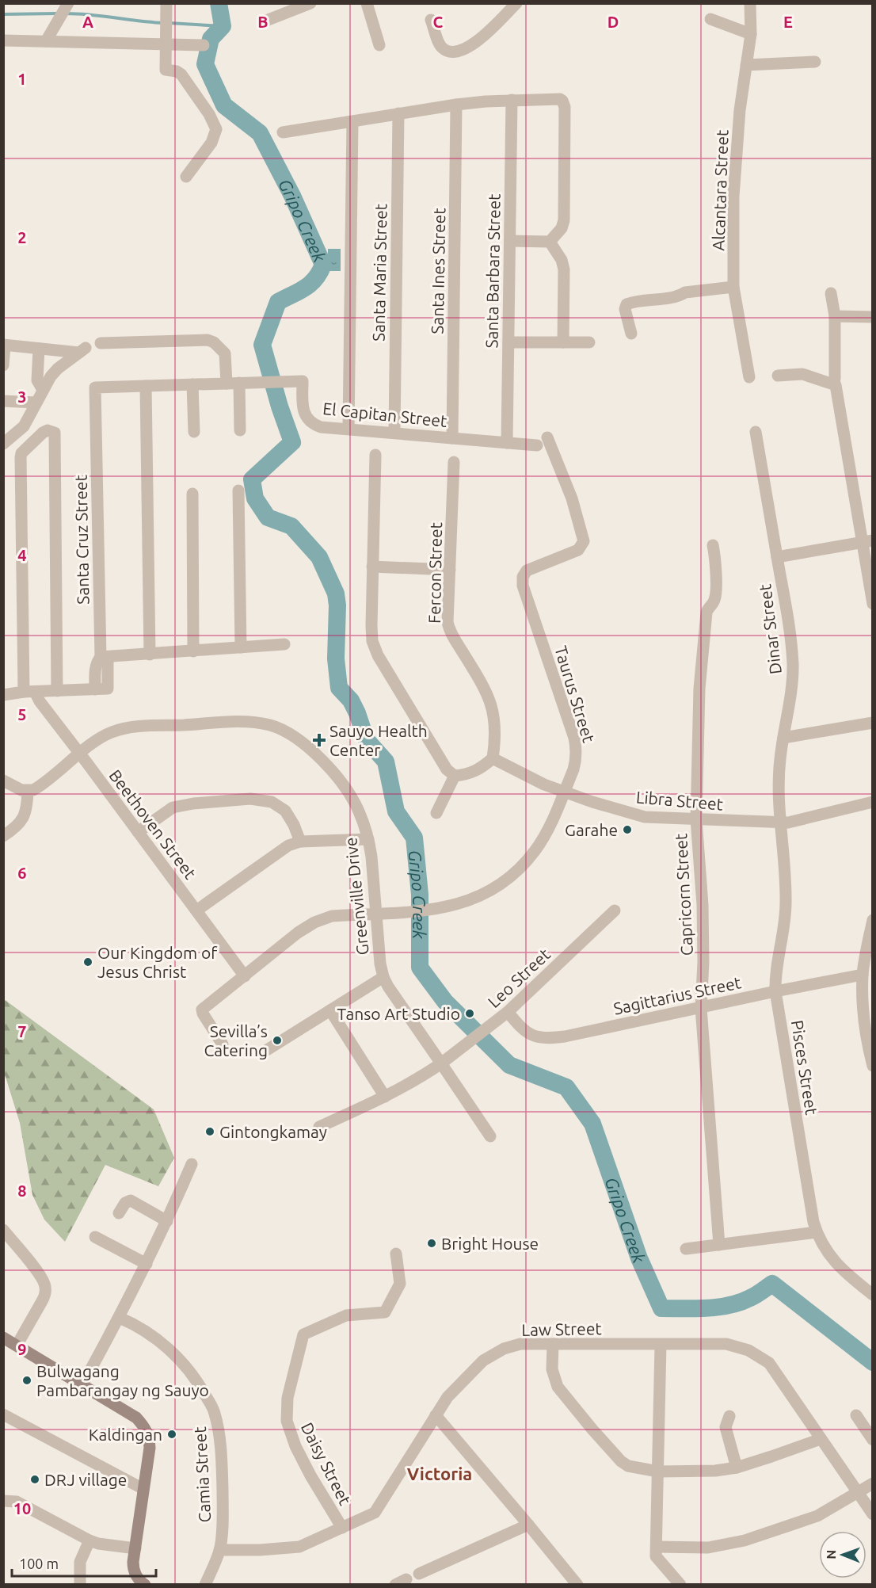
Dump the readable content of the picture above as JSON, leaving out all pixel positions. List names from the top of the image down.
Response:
{
  "streets": {
    "street": [
      "Alcantara Street",
      "Santa Ines Street",
      "Santa Barbara Street",
      "Santa Maria Street",
      "El Capitan Street",
      "Santa Cruz Street",
      "Fercon Street",
      "Dinar Street",
      "Taurus Street",
      "Libra Street",
      "Beethoven Street",
      "Capricorn Street",
      "Greenville Drive",
      "Leo Street",
      "Sagittarius Street",
      "Pisces Street",
      "Law Street",
      "Daisy Street",
      "Camia Street"
    ]
  },
  "crossings": [
    ["Santa Ines Street", "El Capitan Street"],
    ["Santa Barbara Street", "El Capitan Street"],
    ["Santa Maria Street", "El Capitan Street"],
    ["El Capitan Street", "Santa Cruz Street"],
    ["Fercon Street", "Libra Street"],
    ["Dinar Street", "Libra Street"],
    ["Dinar Street", "Pisces Street"],
    ["Taurus Street", "Libra Street"],
    ["Taurus Street", "Beethoven Street"],
    ["Taurus Street", "Greenville Drive"],
    ["Libra Street", "Capricorn Street"],
    ["Libra Street", "Pisces Street"],
    ["Beethoven Street", "Greenville Drive"],
    ["Capricorn Street", "Sagittarius Street"],
    ["Greenville Drive", "Leo Street"],
    ["Leo Street", "Sagittarius Street"],
    ["Sagittarius Street", "Pisces Street"],
    ["Law Street", "Daisy Street"]
  ],
  "districts": ["Victoria"],
  "water": ["Gripo Creek"],
  "places": {
    "health": ["Sauyo Health Center"],
    "other": [
      "Garahe",
      "Our Kingdom of Jesus Christ",
      "Tanso Art Studio",
      "Sevilla’s Catering",
      "Gintongkamay",
      "Bright House",
      "Bulwagang Pambarangay ng Sauyo",
      "Kaldingan",
      "DRJ village"
    ]
  },
  "scale_bar": "100 m",
  "north": "left",
  "grid": {
    "columns": [
      "A",
      "B",
      "C",
      "D",
      "E"
    ],
    "rows": [
      "1",
      "2",
      "3",
      "4",
      "5",
      "6",
      "7",
      "8",
      "9",
      "10"
    ]
  }
}
